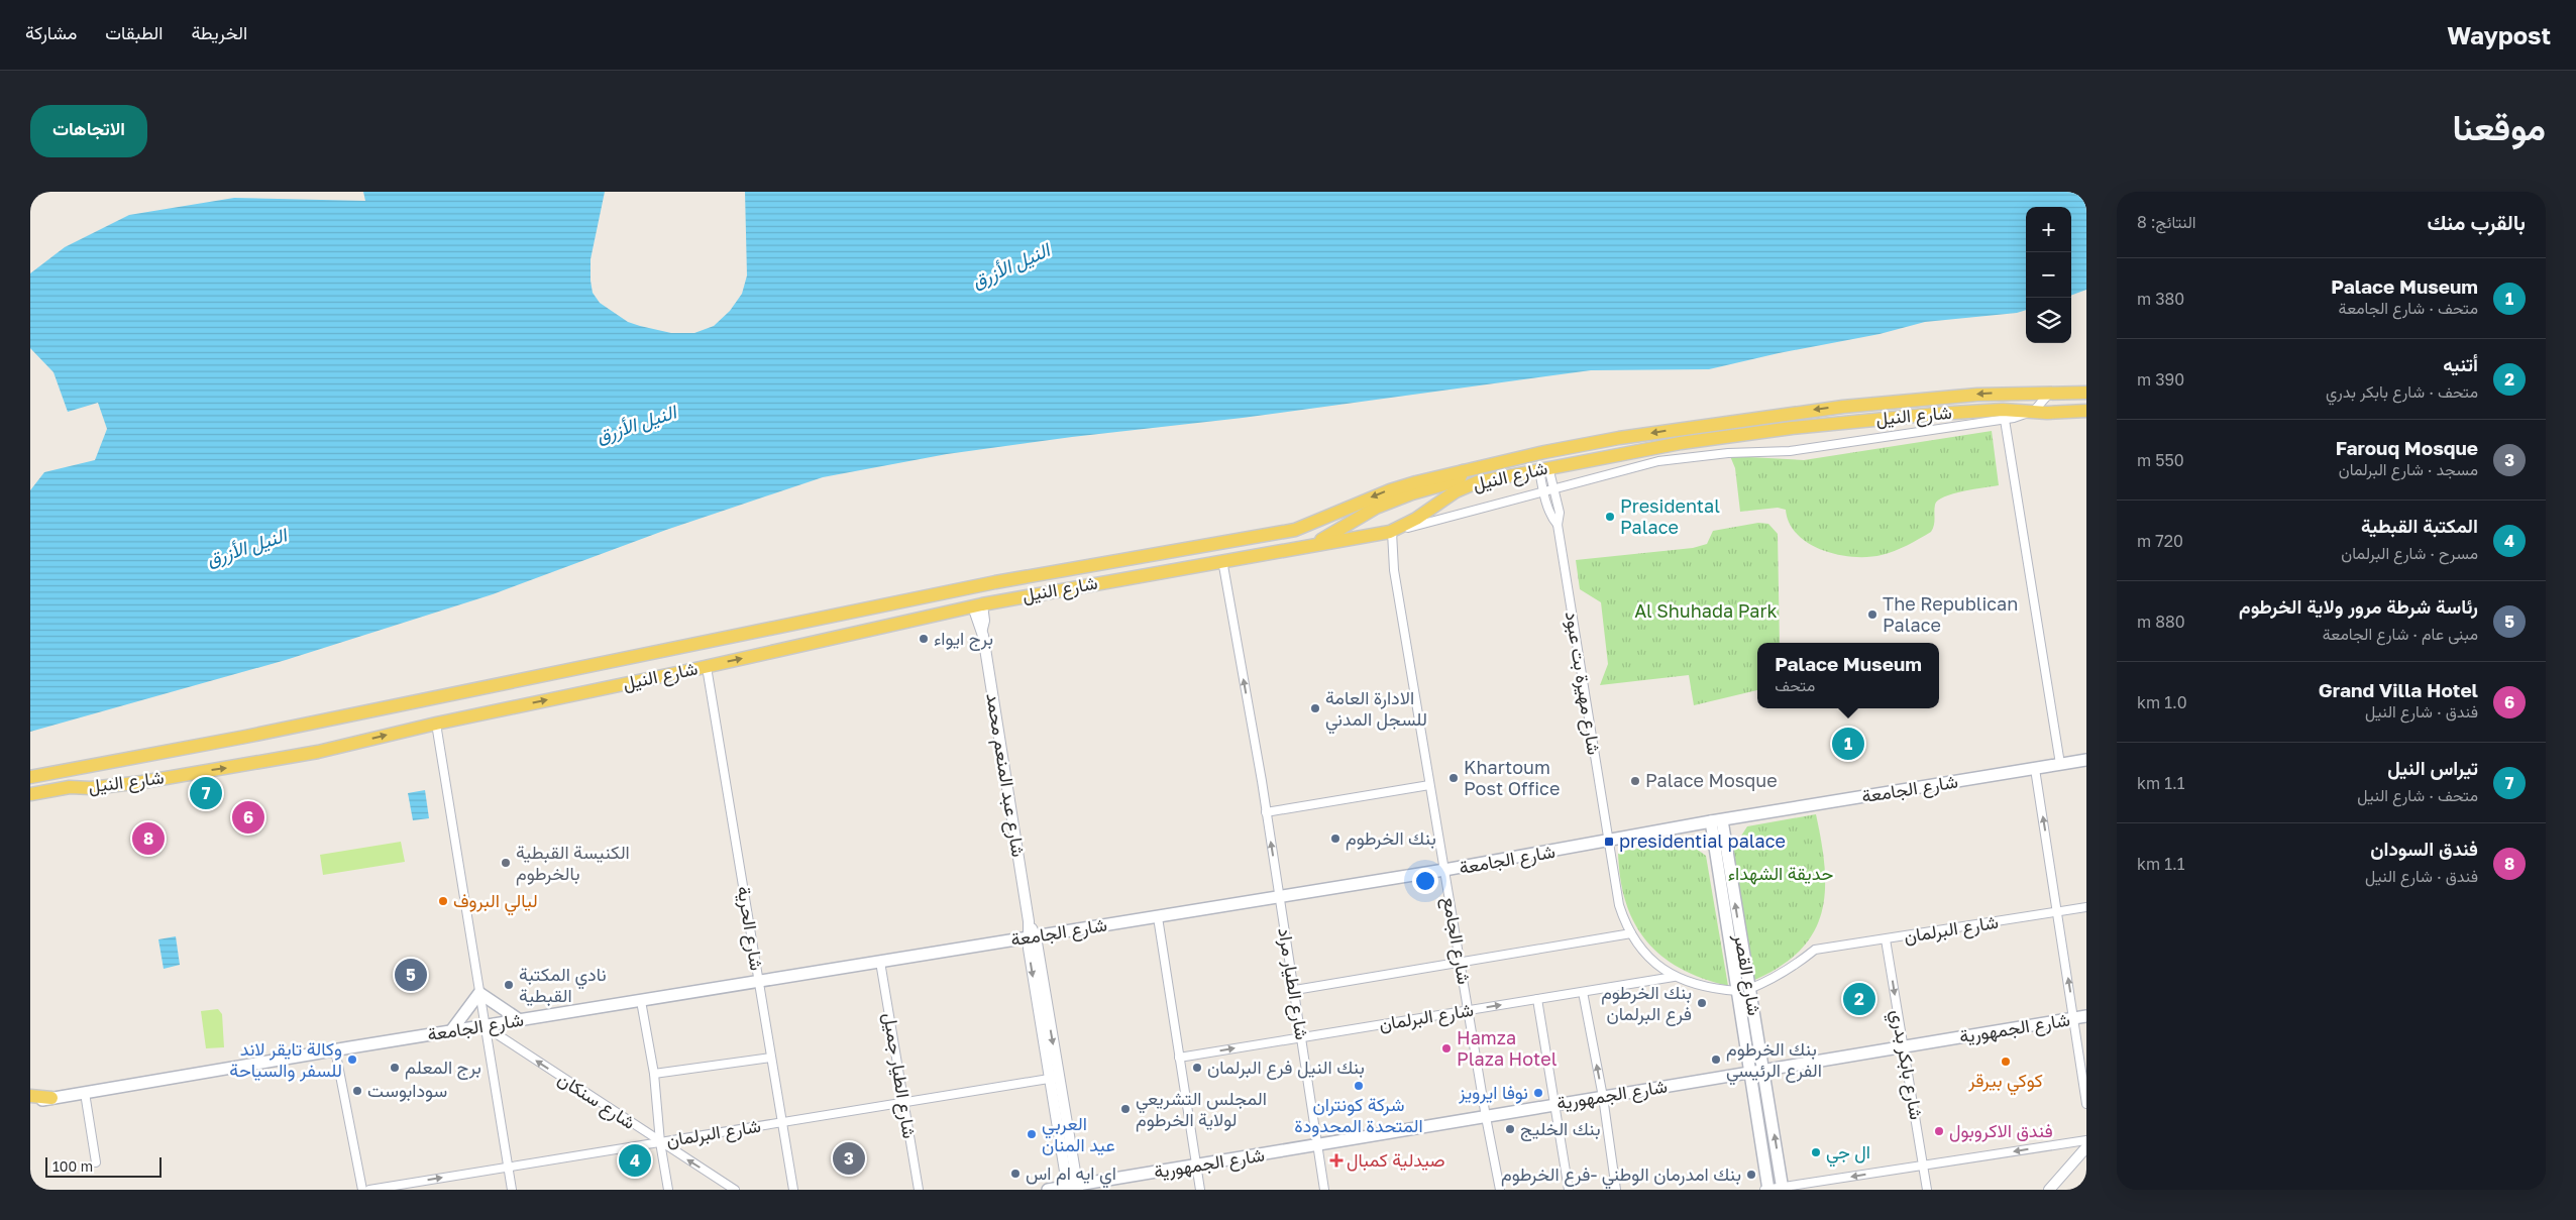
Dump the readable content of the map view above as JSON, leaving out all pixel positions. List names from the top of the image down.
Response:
{
  "streets": {
    "main road": [
      "شارع النيل",
      "شارع الجامعة",
      "شارع القصر",
      "شارع الجمهورية"
    ],
    "street": [
      "شارع مهيرة بت عبود",
      "شارع عبد المنعم محمد",
      "شارع الحرية",
      "شارع البرلمان",
      "شارع الجامع",
      "شارع الطيار مراد",
      "شارع بابكر بدري",
      "شارع الطيار جميل",
      "شارع سنكان"
    ]
  },
  "crossings": [
    ["شارع النيل", "شارع عبد المنعم محمد"],
    ["شارع النيل", "شارع الحرية"],
    ["شارع النيل", "شارع الجامع"],
    ["شارع النيل", "شارع الطيار مراد"],
    ["شارع مهيرة بت عبود", "شارع الجامعة"],
    ["شارع مهيرة بت عبود", "شارع البرلمان"],
    ["شارع عبد المنعم محمد", "شارع الجامعة"],
    ["شارع عبد المنعم محمد", "شارع البرلمان"],
    ["شارع عبد المنعم محمد", "شارع الجمهورية"],
    ["شارع الجامعة", "شارع الحرية"],
    ["شارع الجامعة", "شارع الجامع"],
    ["شارع الجامعة", "شارع القصر"],
    ["شارع الجامعة", "شارع الطيار مراد"],
    ["شارع الجامعة", "شارع الطيار جميل"],
    ["شارع الجامعة", "شارع سنكان"],
    ["شارع الحرية", "شارع البرلمان"],
    ["شارع البرلمان", "شارع الجامع"],
    ["شارع البرلمان", "شارع القصر"],
    ["شارع البرلمان", "شارع الطيار مراد"],
    ["شارع البرلمان", "شارع بابكر بدري"],
    ["شارع البرلمان", "شارع الطيار جميل"],
    ["شارع البرلمان", "شارع سنكان"],
    ["شارع الجامع", "شارع الجمهورية"],
    ["شارع القصر", "شارع الجمهورية"],
    ["شارع الطيار مراد", "شارع الجمهورية"],
    ["شارع الجمهورية", "شارع بابكر بدري"]
  ],
  "one_way": ["شارع الطيار مراد", "شارع بابكر بدري", "شارع سنكان"],
  "water": ["النيل الأزرق"],
  "parks": ["Al Shuhada Park", "حديقة الشهداء"],
  "places": {
    "other": [
      "Presidental Palace",
      "The Republican Palace",
      "برج ايواء",
      "الادارة العامة للسجل المدني",
      "Khartoum Post Office",
      "Palace Mosque",
      "بنك الخرطوم",
      "الكنيسة القبطية بالخرطوم",
      "ليالي البروف",
      "نادي المكتبة القبطية",
      "بنك الخرطوم فرع البرلمان",
      "Hamza Plaza Hotel",
      "وكالة تايقر لاند للسفر والسياحة",
      "بنك الخرطوم الفرع الرئيسي",
      "كوكي بيرقر",
      "برج المعلم",
      "بنك النيل فرع البرلمان",
      "شركة كونتران المتحدة المحدودة",
      "سودابوست",
      "نوفا ايرويز",
      "المجلس التشريعي لولاية الخرطوم",
      "بنك الخليج",
      "فندق الاكروبول",
      "العربي عيد المنان",
      "ال جي",
      "اي ايه ام اس",
      "بنك امدرمان الوطني -فرع الخرطوم"
    ],
    "transit": ["presidential palace"],
    "health": ["صيدلية كمبال"]
  },
  "scale_bar": "100 m",
  "page": {
    "header": "Waypost",
    "nav": ["الخريطة", "الطبقات", "مشاركة"],
    "title": "موقعنا",
    "buttons": "الاتجاهات",
    "heading": ["بالقرب منك", "النتائج: 8"],
    "map_buttons": ["+", "−"],
    "list": [
      {
        "mark": "1",
        "name": "Palace Museum",
        "note": "متحف · شارع الجامعة",
        "value": "380 m"
      },
      {
        "mark": "2",
        "name": "أتنيه",
        "note": "متحف · شارع بابكر بدري",
        "value": "390 m"
      },
      {
        "mark": "3",
        "name": "Farouq Mosque",
        "note": "مسجد · شارع البرلمان",
        "value": "550 m"
      },
      {
        "mark": "4",
        "name": "المكتبة القبطية",
        "note": "مسرح · شارع البرلمان",
        "value": "720 m"
      },
      {
        "mark": "5",
        "name": "رئاسة شرطة مرور ولاية الخرطوم",
        "note": "مبنى عام · شارع الجامعة",
        "value": "880 m"
      },
      {
        "mark": "6",
        "name": "Grand Villa Hotel",
        "note": "فندق · شارع النيل",
        "value": "1.0 km"
      },
      {
        "mark": "7",
        "name": "تيراس النيل",
        "note": "متحف · شارع النيل",
        "value": "1.1 km"
      },
      {
        "mark": "8",
        "name": "فندق السودان",
        "note": "فندق · شارع النيل",
        "value": "1.1 km"
      }
    ],
    "popup": ["Palace Museum", "متحف"],
    "pins": [
      "1",
      "7",
      "6",
      "8",
      "5",
      "2",
      "3",
      "4"
    ],
    "scale": "100 m"
  }
}
